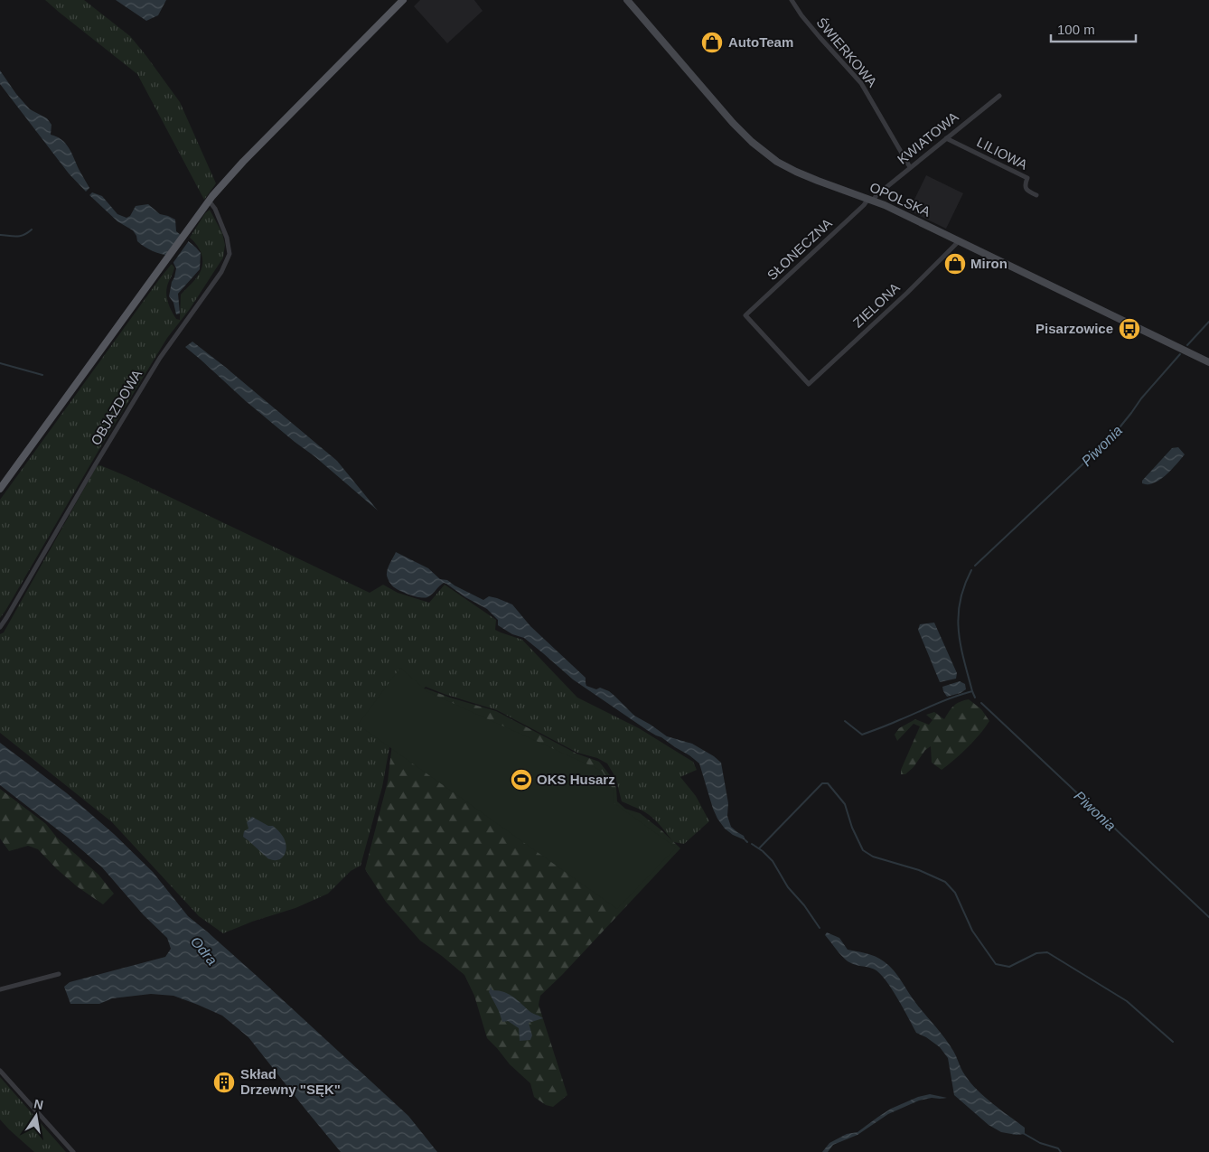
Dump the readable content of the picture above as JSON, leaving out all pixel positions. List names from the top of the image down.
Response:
{
  "streets": {
    "main road": ["OPOLSKA"],
    "street": [
      "ŚWIERKOWA",
      "KWIATOWA",
      "LILIOWA",
      "SŁONECZNA",
      "ZIELONA",
      "OBJAZDOWA"
    ]
  },
  "crossings": [
    ["ŚWIERKOWA", "KWIATOWA"],
    ["KWIATOWA", "LILIOWA"],
    ["KWIATOWA", "OPOLSKA"],
    ["KWIATOWA", "SŁONECZNA"],
    ["OPOLSKA", "SŁONECZNA"],
    ["OPOLSKA", "ZIELONA"],
    ["SŁONECZNA", "ZIELONA"]
  ],
  "water": ["Piwonia", "Odra"],
  "places": {
    "shop": ["AutoTeam", "Miron"],
    "bus stop": ["Pisarzowice"],
    "sports": ["OKS Husarz"],
    "building": ["Skład Drzewny \"SĘK\""]
  },
  "scale_bar": "100 m",
  "north": "top"
}
